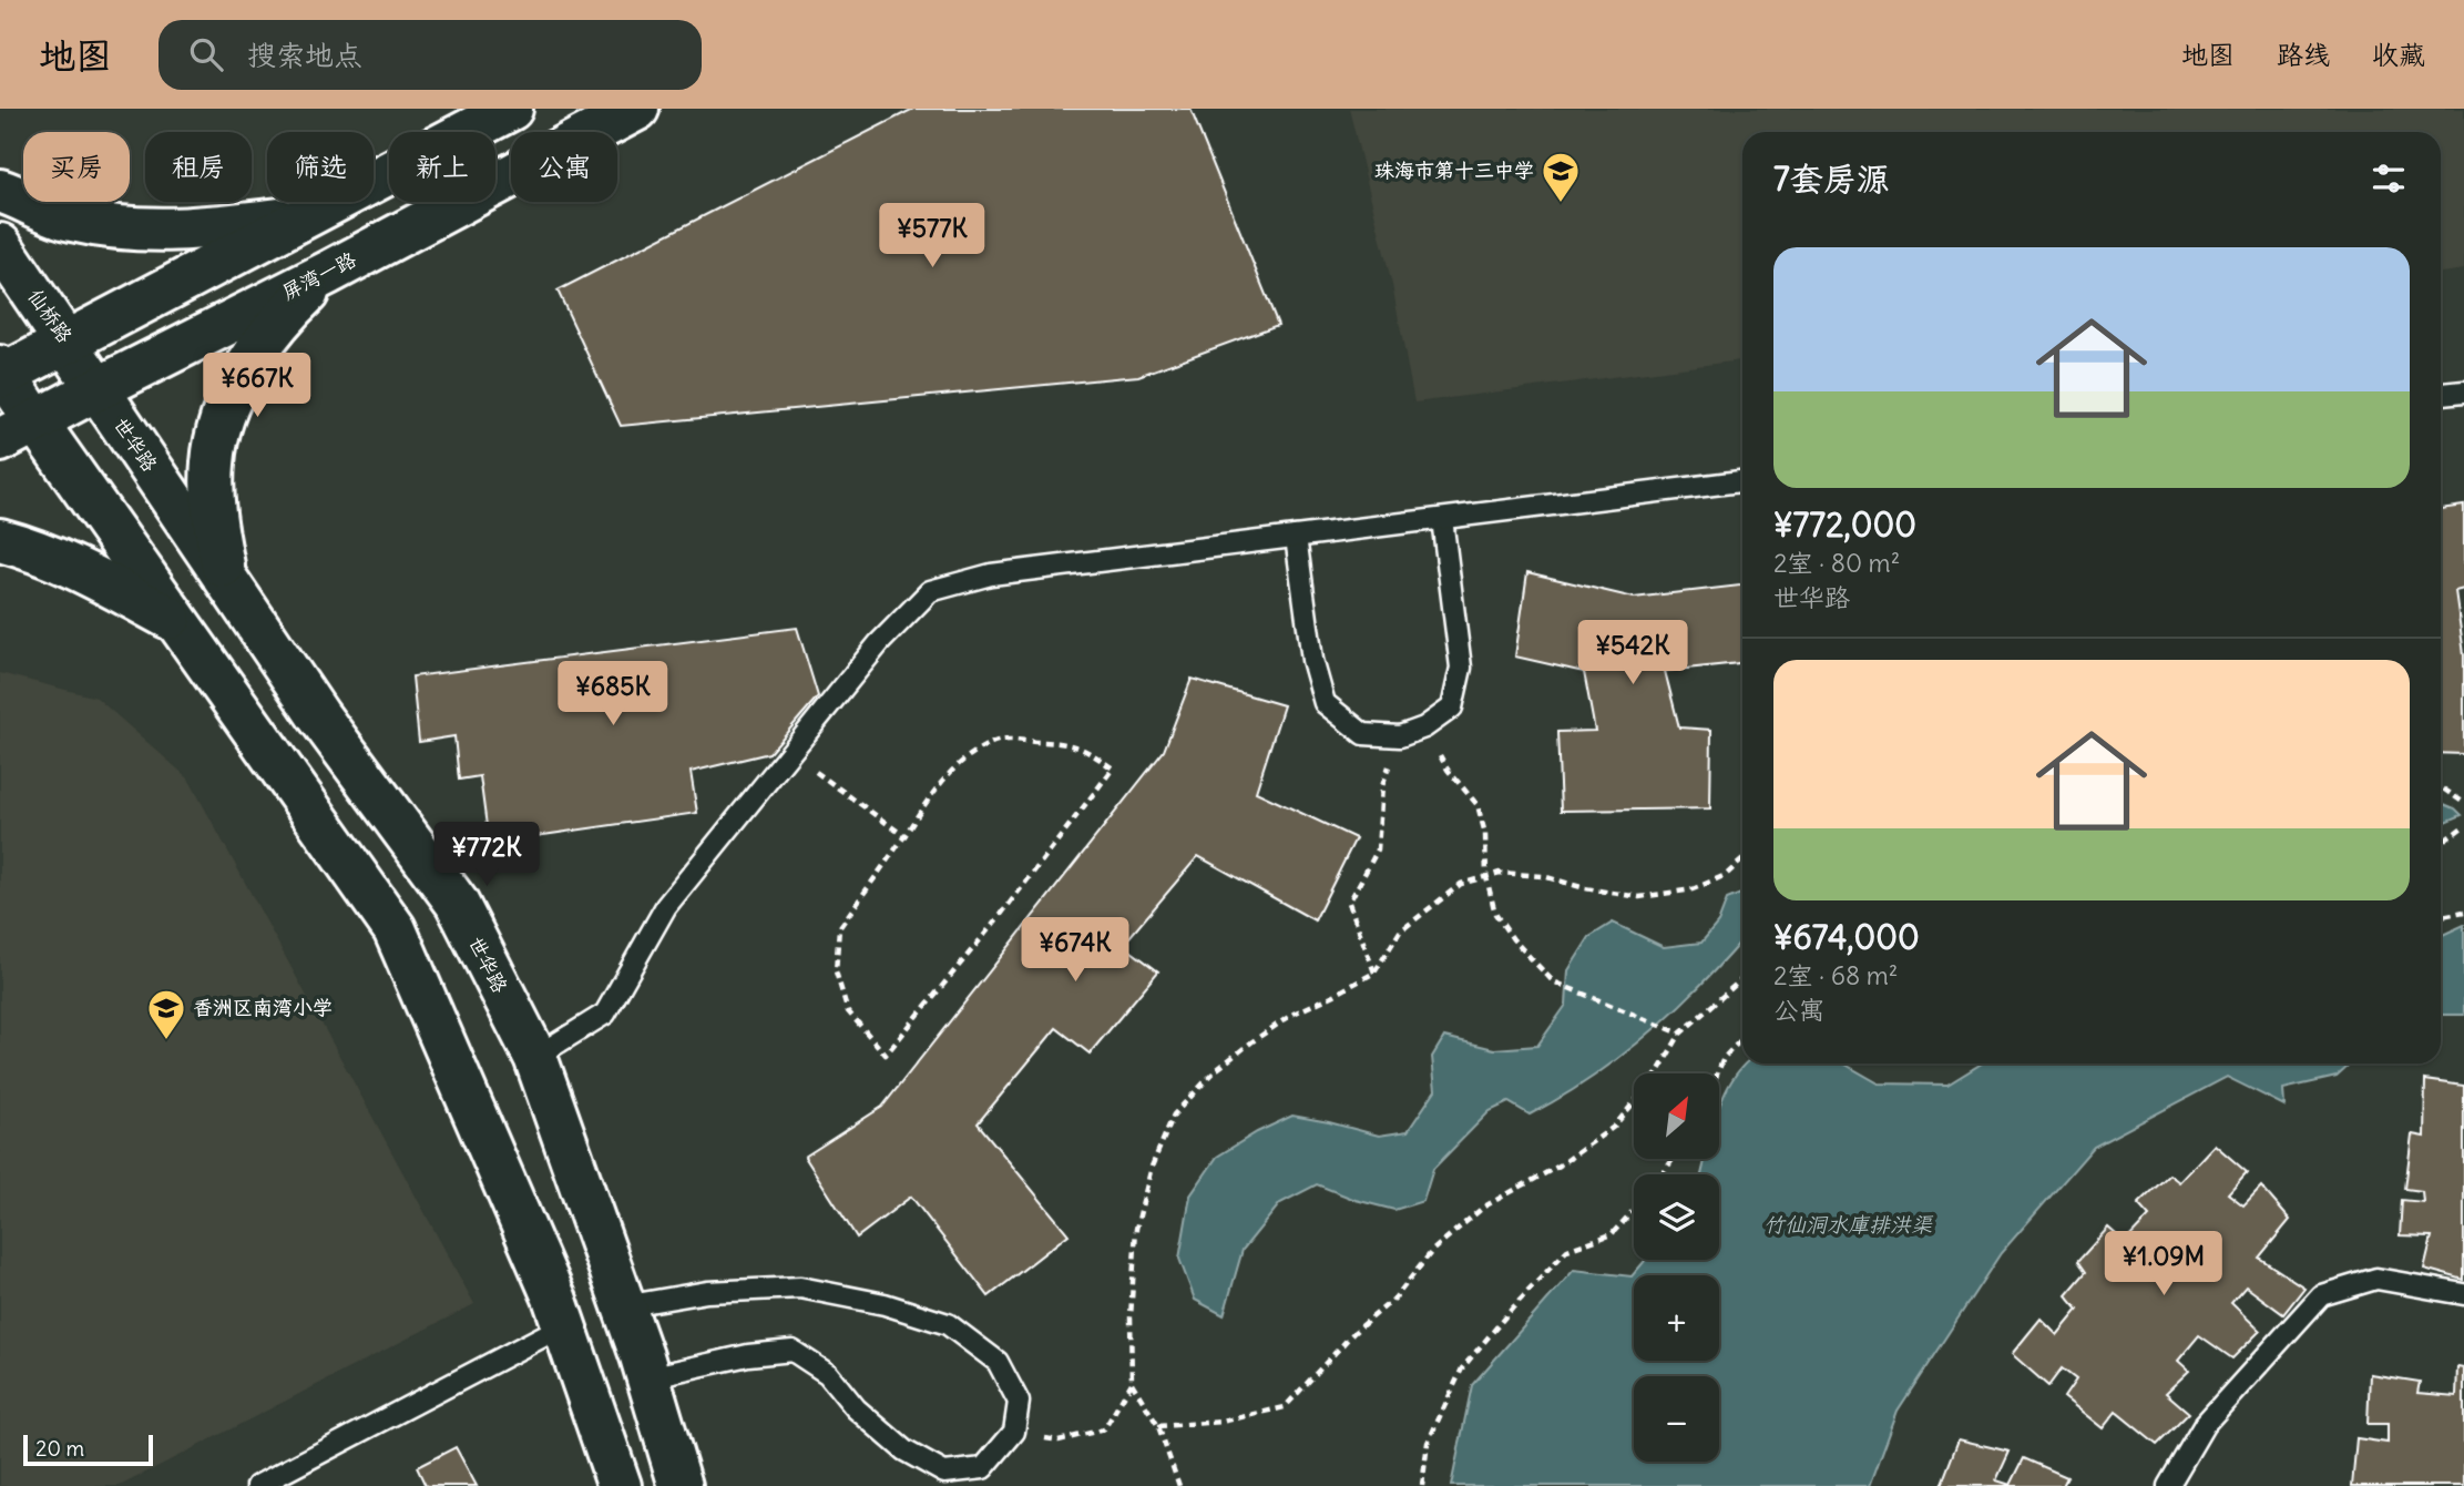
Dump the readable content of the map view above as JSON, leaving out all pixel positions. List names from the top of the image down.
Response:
{
  "streets": {
    "street": ["屏湾一路", "仙桥路", "世华路"]
  },
  "crossings": [
    ["屏湾一路", "仙桥路"],
    ["屏湾一路", "世华路"],
    ["仙桥路", "世华路"]
  ],
  "water": ["竹仙洞水庫排洪渠"],
  "places": {
    "school or university": ["珠海市第十三中学", "香洲区南湾小学"]
  },
  "scale_bar": "20 m",
  "north": "top right",
  "page": {
    "header": "地图",
    "search": "搜索地点",
    "nav": ["地图", "路线", "收藏"],
    "chip": [
      "买房",
      "租房",
      "筛选",
      "新上",
      "公寓"
    ],
    "heading": "7套房源",
    "price": [
      "¥577K",
      "¥667K",
      "¥542K",
      "¥685K",
      "¥772K",
      "¥674K",
      "¥1.09M"
    ],
    "list": [
      {
        "name": "¥772,000",
        "note": "2室 · 80 m² · 世华路"
      },
      {
        "name": "¥674,000",
        "note": "2室 · 68 m² · 公寓"
      }
    ],
    "map_buttons": ["+", "−"],
    "scale": "20 m"
  }
}
